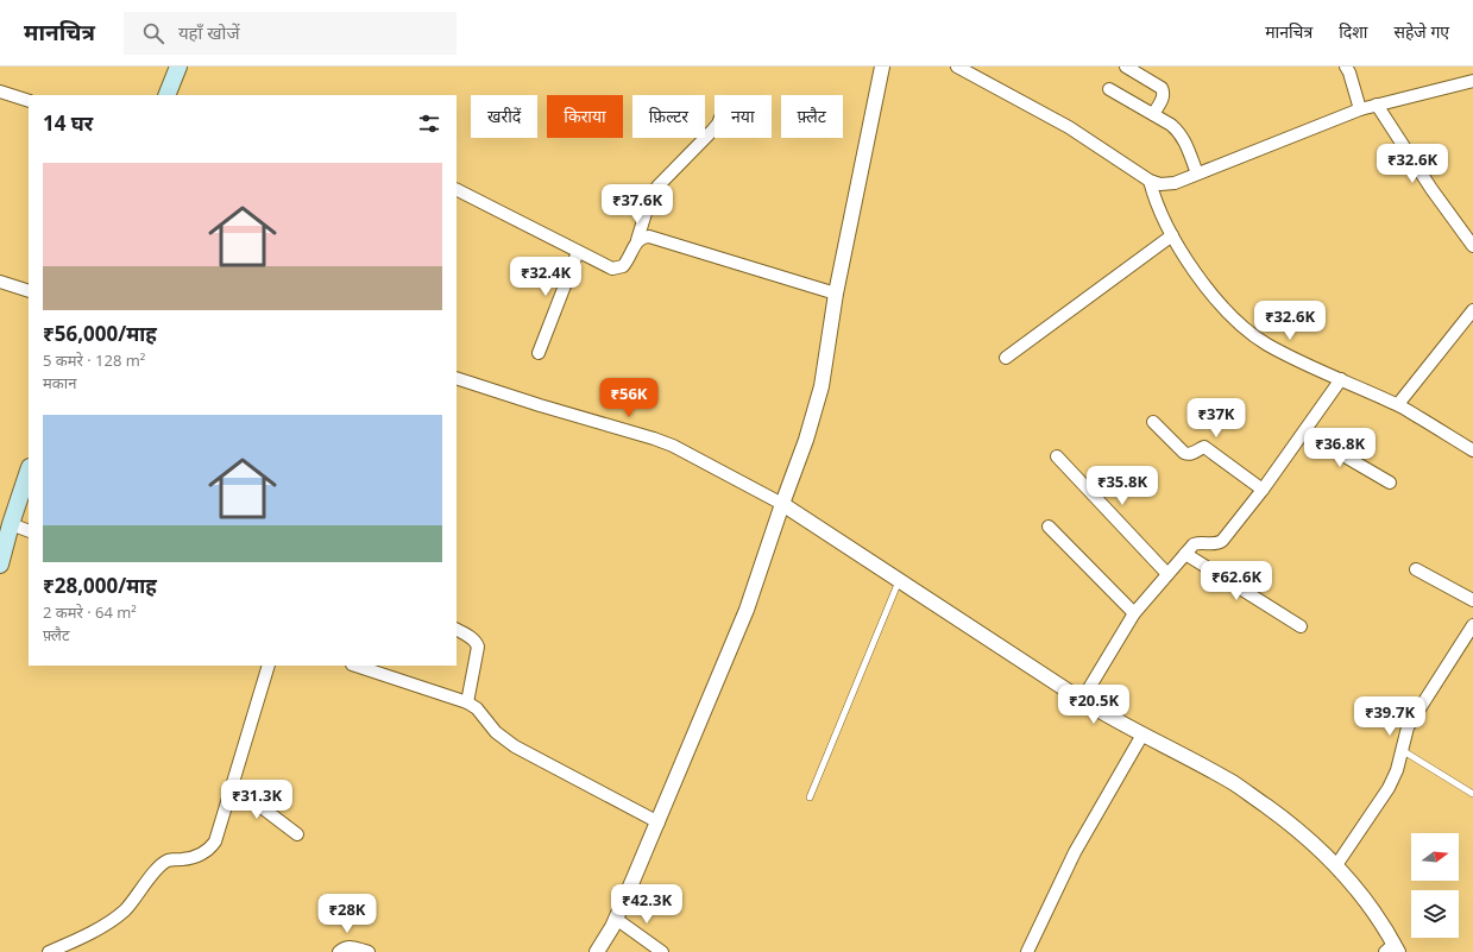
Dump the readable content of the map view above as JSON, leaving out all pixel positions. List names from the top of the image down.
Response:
{
  "north": "right",
  "page": {
    "header": "मानचित्र",
    "search": "यहाँ खोजें",
    "nav": ["मानचित्र", "दिशा", "सहेजे गए"],
    "chip": [
      "खरीदें",
      "किराया",
      "फ़िल्टर",
      "नया",
      "फ़्लैट"
    ],
    "heading": "14 घर",
    "price": [
      "₹32.6K",
      "₹37.6K",
      "₹32.4K",
      "₹32.6K",
      "₹56K",
      "₹37K",
      "₹36.8K",
      "₹35.8K",
      "₹62.6K",
      "₹20.5K",
      "₹39.7K",
      "₹31.3K",
      "₹42.3K",
      "₹28K"
    ],
    "list": [
      {
        "name": "₹56,000/माह",
        "note": "5 कमरे · 128 m² · मकान"
      },
      {
        "name": "₹28,000/माह",
        "note": "2 कमरे · 64 m² · फ़्लैट"
      }
    ]
  }
}
